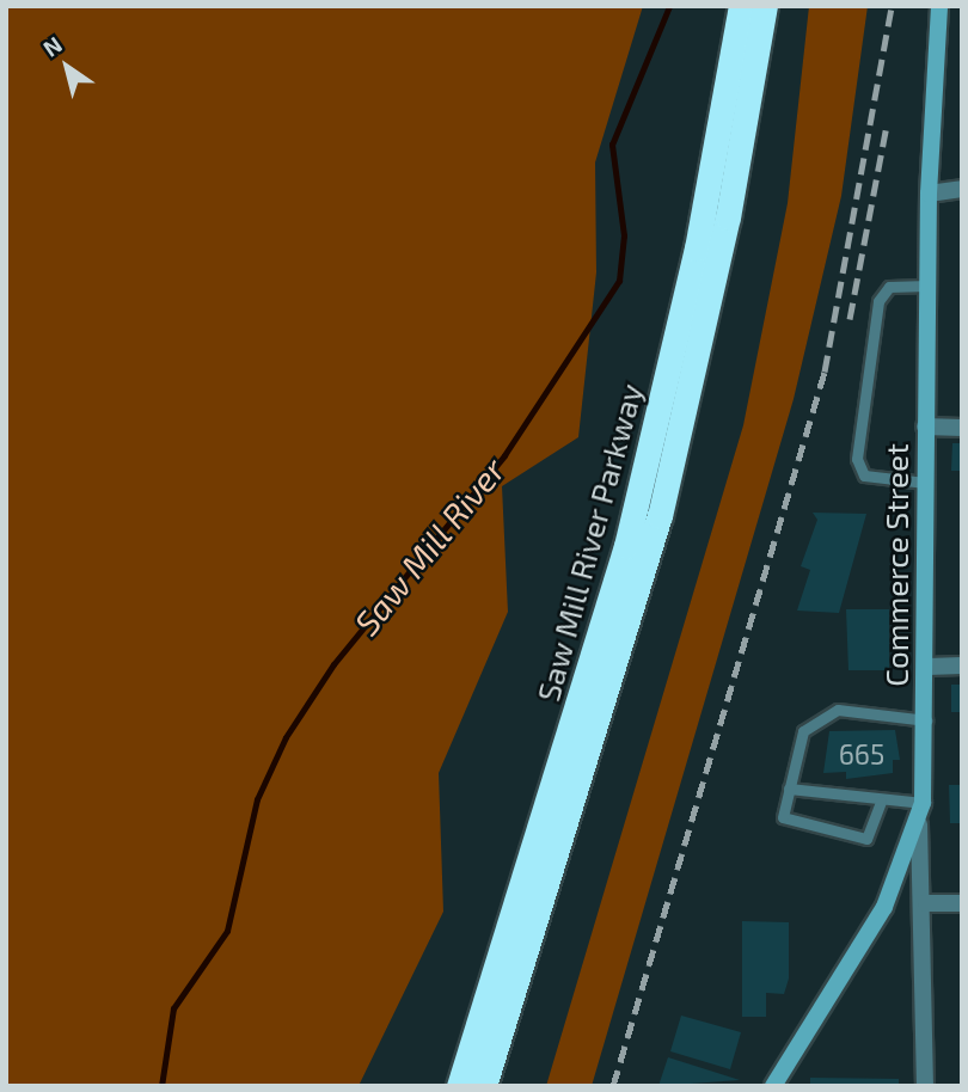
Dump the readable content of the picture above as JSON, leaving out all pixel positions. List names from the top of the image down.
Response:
{
  "streets": {
    "highway": ["Saw Mill River Parkway"],
    "main road": ["Commerce Street"]
  },
  "water": ["Saw Mill River"],
  "house_numbers": ["665"],
  "north": "top left"
}
